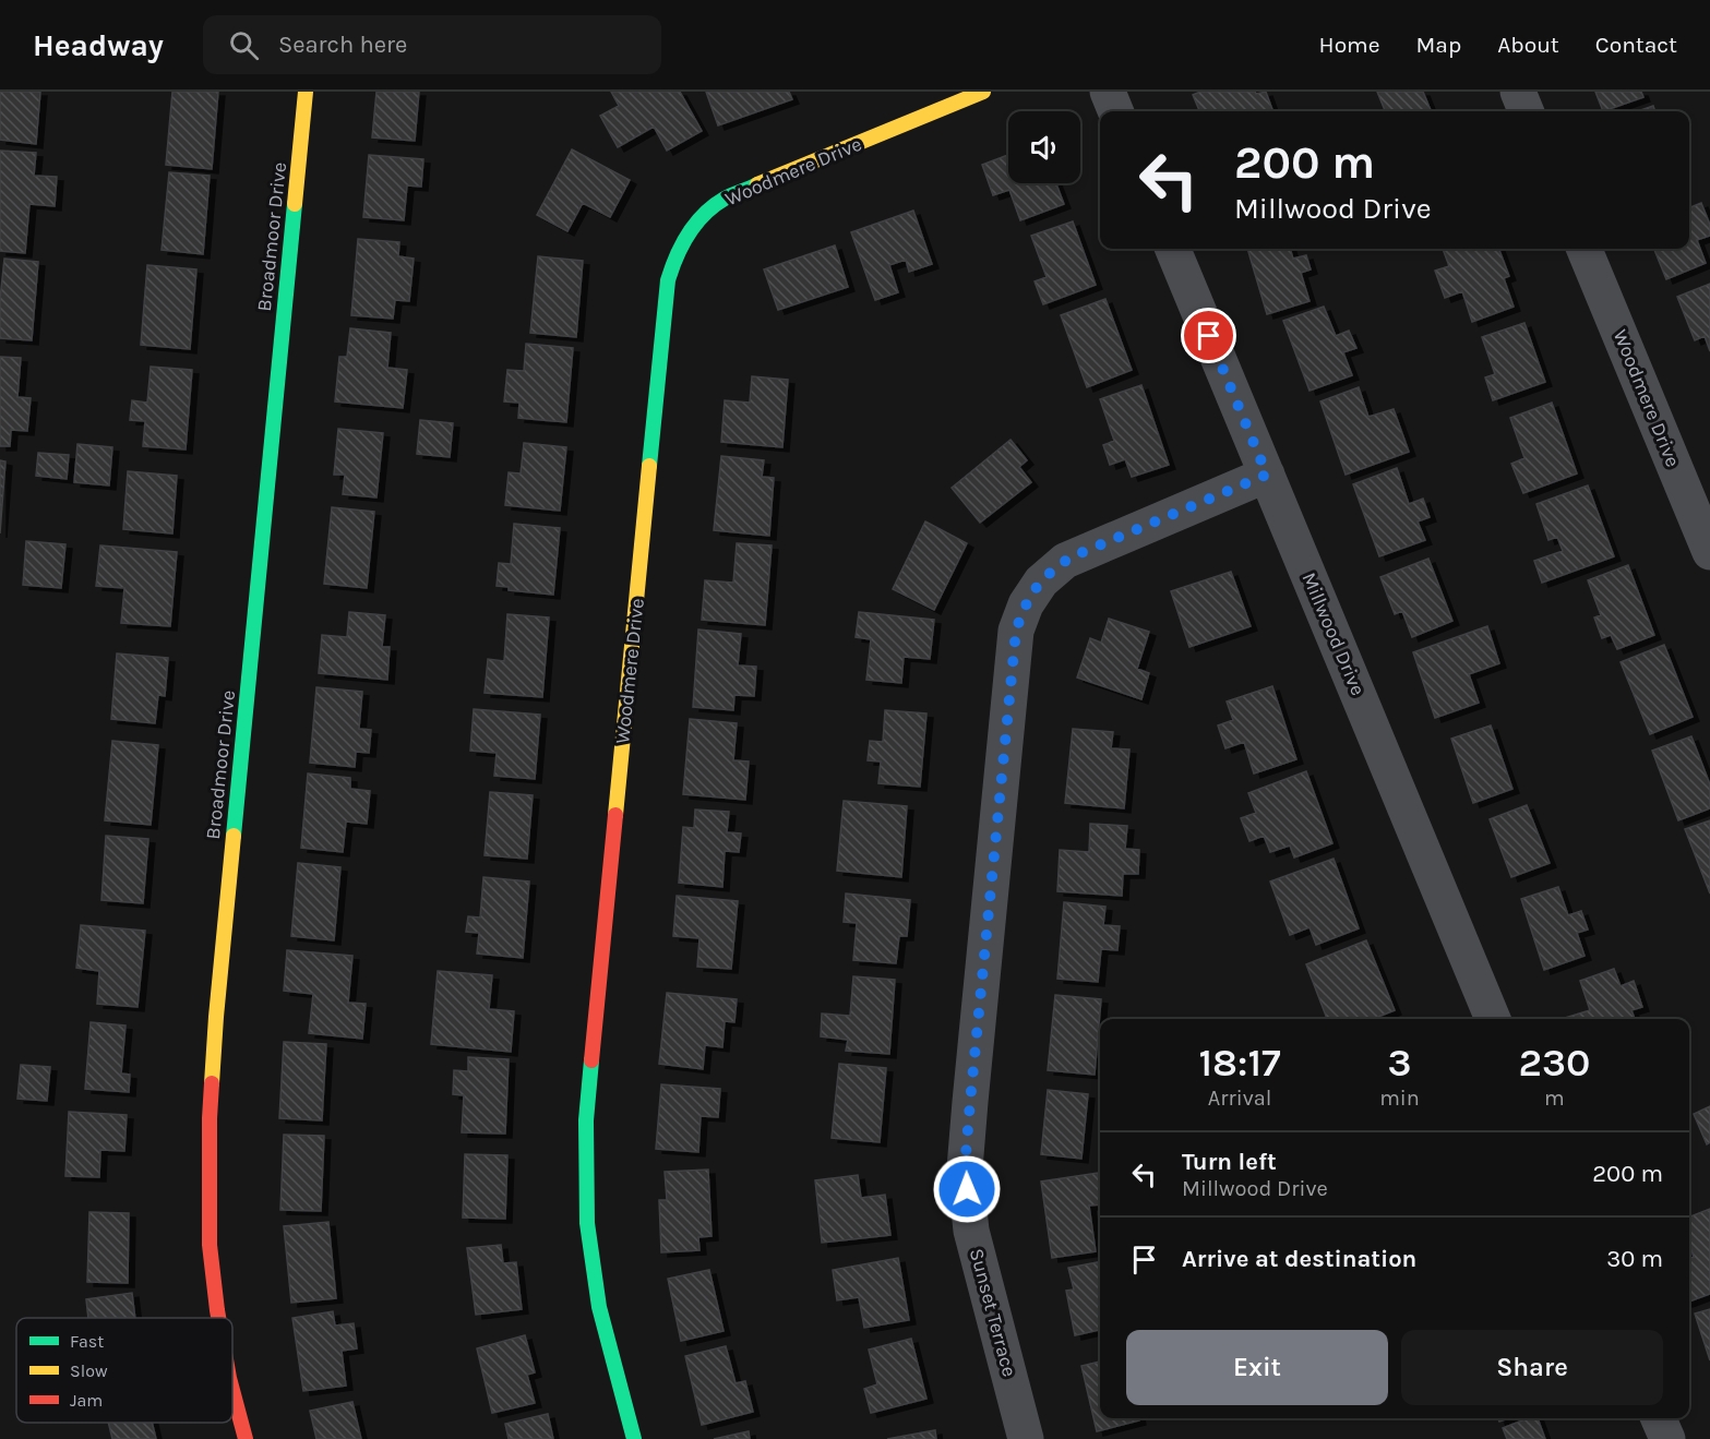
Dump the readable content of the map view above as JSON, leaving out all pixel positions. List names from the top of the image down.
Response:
{
  "streets": {
    "street": [
      "Woodmere Drive",
      "Broadmoor Drive",
      "Millwood Drive",
      "Sunset Terrace"
    ]
  },
  "crossings": [
    ["Millwood Drive", "Sunset Terrace"]
  ],
  "legend": ["Fast", "Slow", "Jam"],
  "page": {
    "header": "Headway",
    "search": "Search here",
    "nav": [
      "Home",
      "Map",
      "About",
      "Contact"
    ],
    "turn": ["200 m", "Millwood Drive"],
    "eta": [
      "18:17",
      "Arrival",
      "3",
      "min",
      "230",
      "m"
    ],
    "list": [
      {
        "name": "Turn left",
        "note": "Millwood Drive",
        "value": "200 m"
      },
      {
        "name": "Arrive at destination",
        "value": "30 m"
      }
    ],
    "buttons": ["Exit", "Share"]
  }
}
